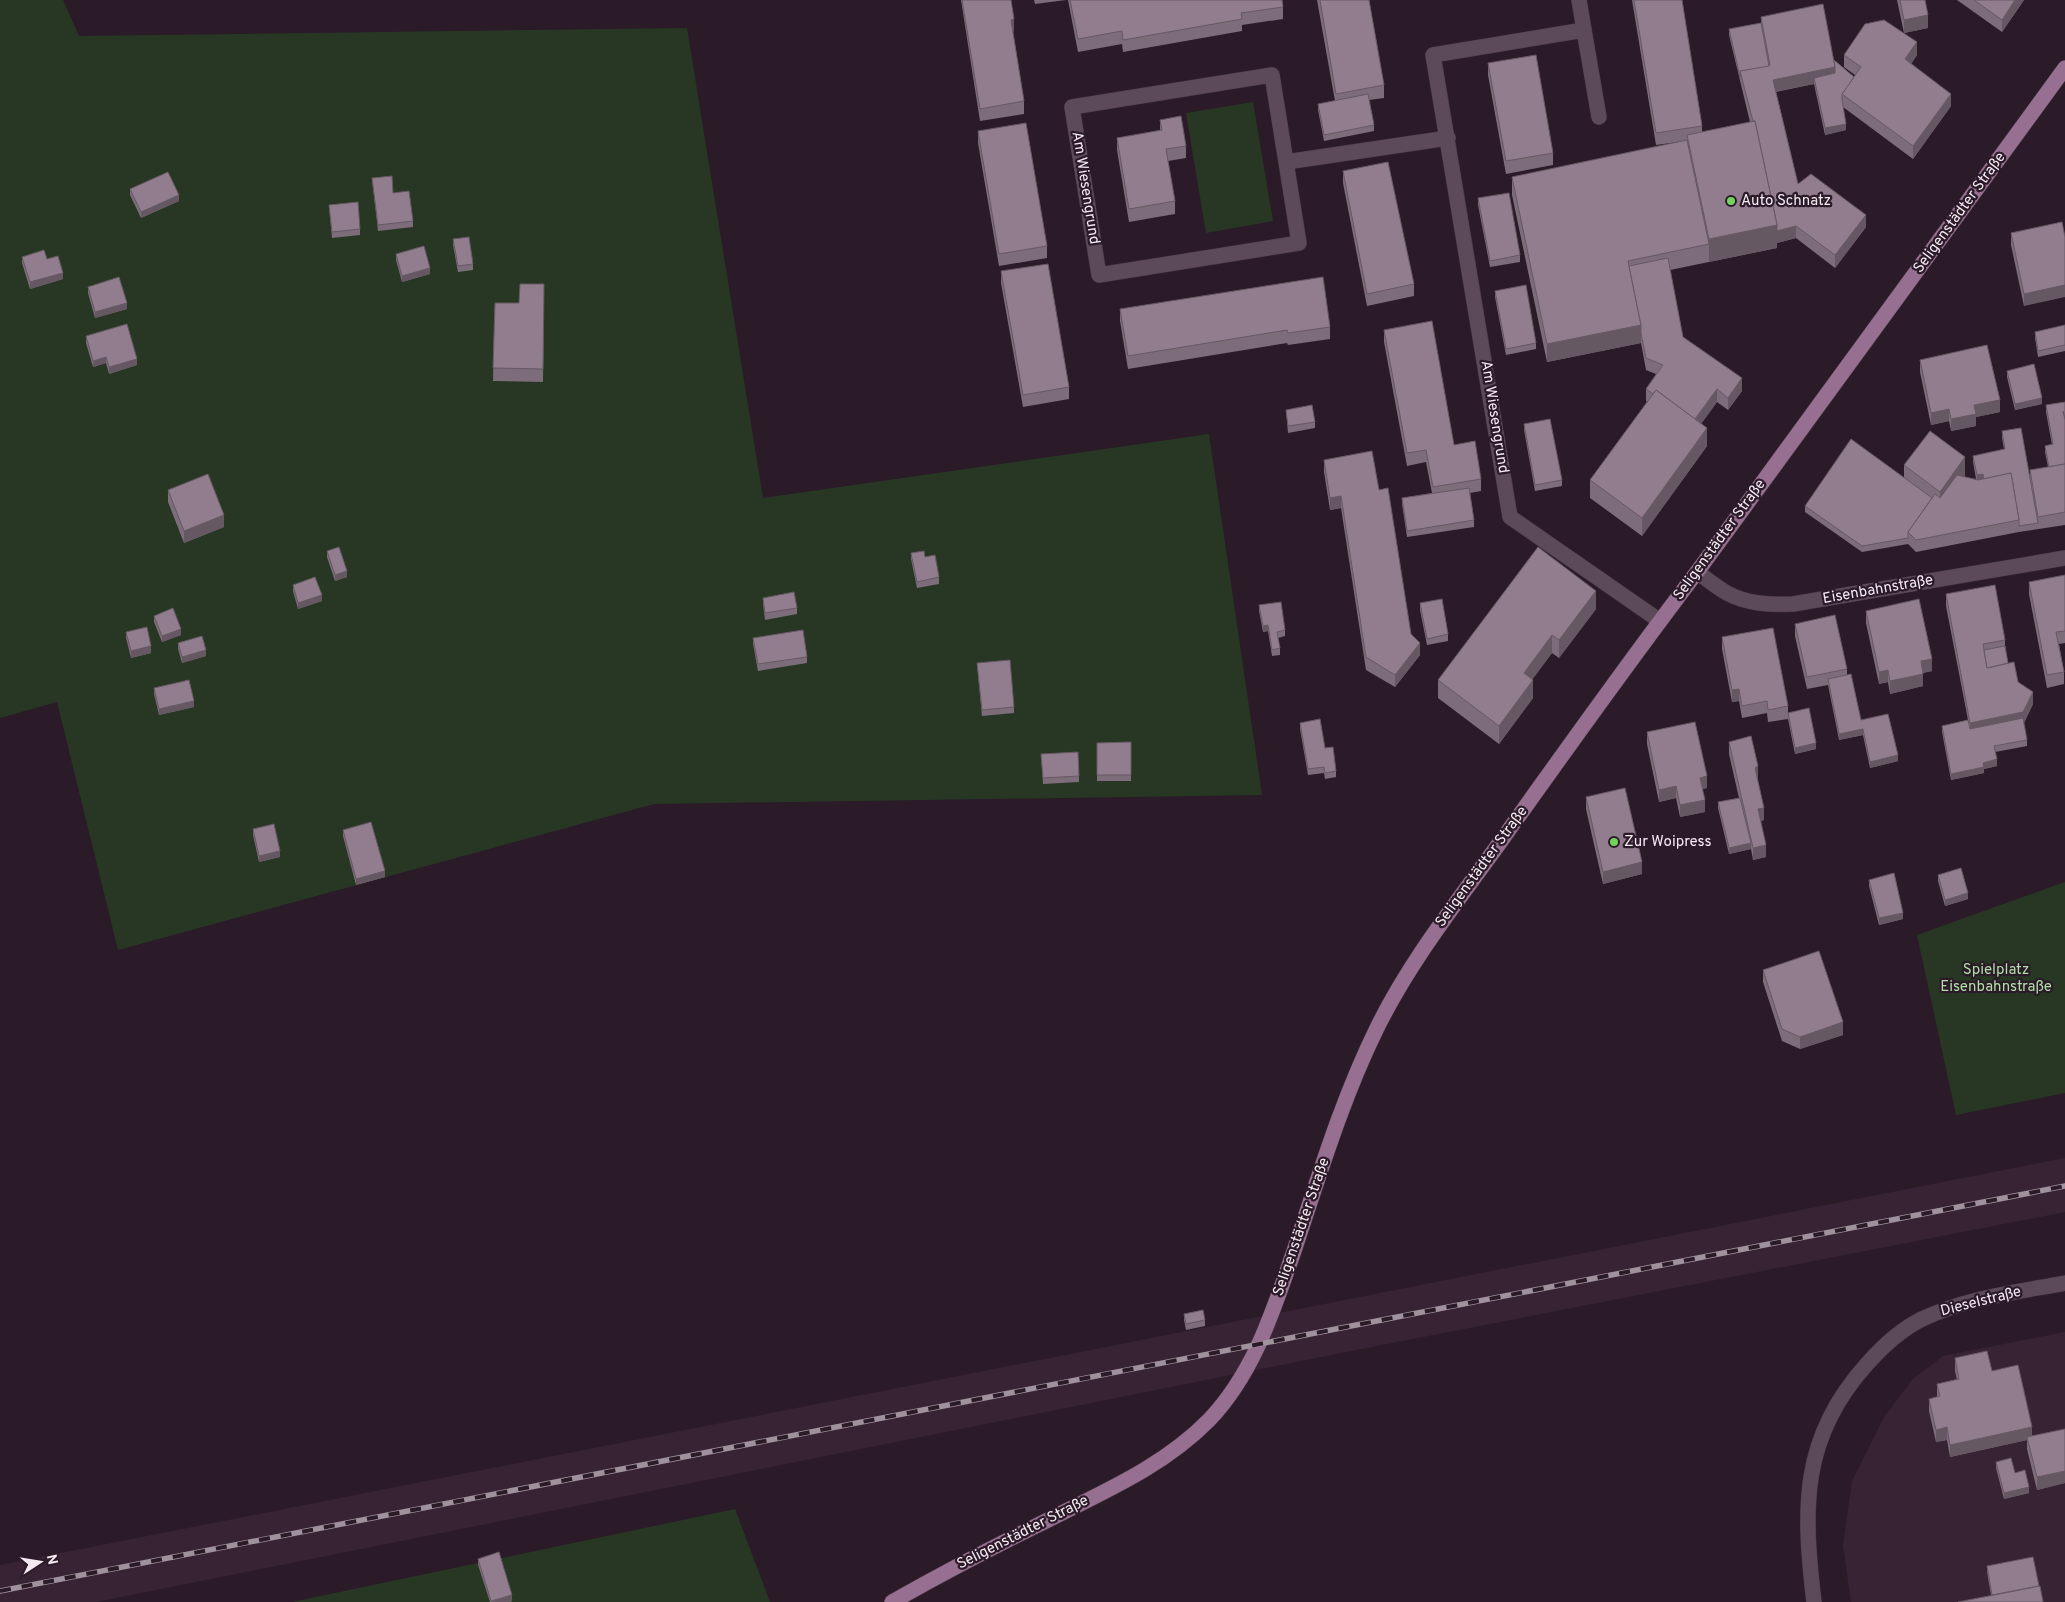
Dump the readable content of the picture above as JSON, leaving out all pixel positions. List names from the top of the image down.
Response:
{
  "streets": {
    "main road": ["Seligenstädter Straße"],
    "street": ["Am Wiesengrund", "Eisenbahnstraße", "Dieselstraße"]
  },
  "crossings": [
    ["Am Wiesengrund", "Seligenstädter Straße"],
    ["Seligenstädter Straße", "Eisenbahnstraße"]
  ],
  "parks": ["Spielplatz Eisenbahnstraße"],
  "places": ["Auto Schnatz", "Zur Woipress"],
  "north": "right"
}
